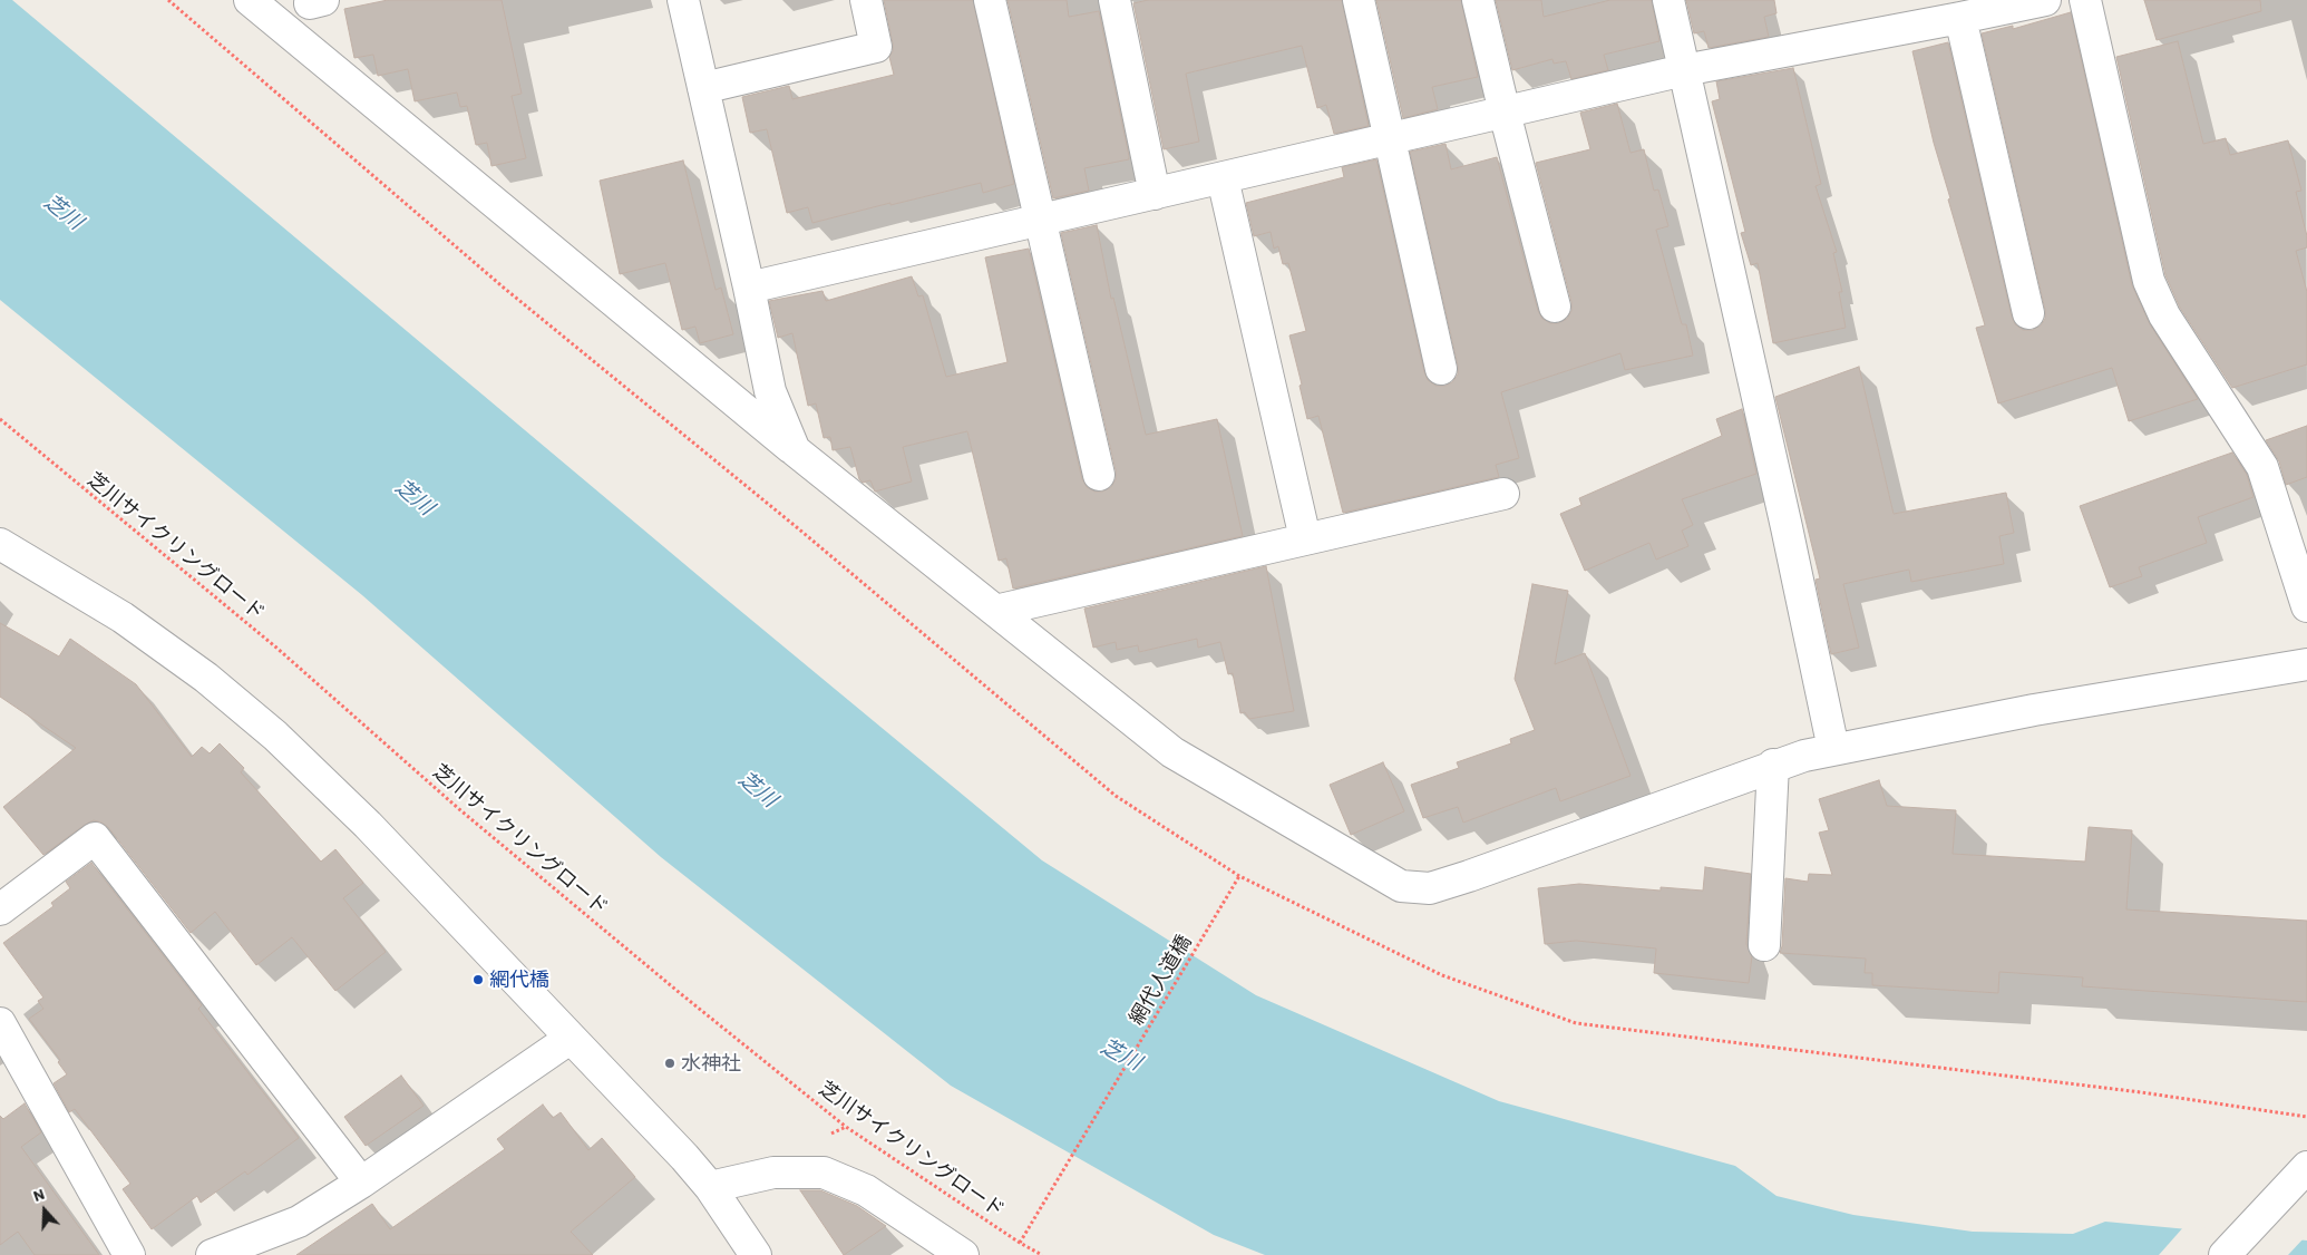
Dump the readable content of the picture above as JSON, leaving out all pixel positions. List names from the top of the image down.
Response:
{
  "streets": {
    "path": ["芝川サイクリングロード", "網代人道橋"]
  },
  "crossings": [
    ["芝川サイクリングロード", "網代人道橋"]
  ],
  "water": ["芝川"],
  "places": ["網代橋", "水神社"],
  "north": "top"
}
